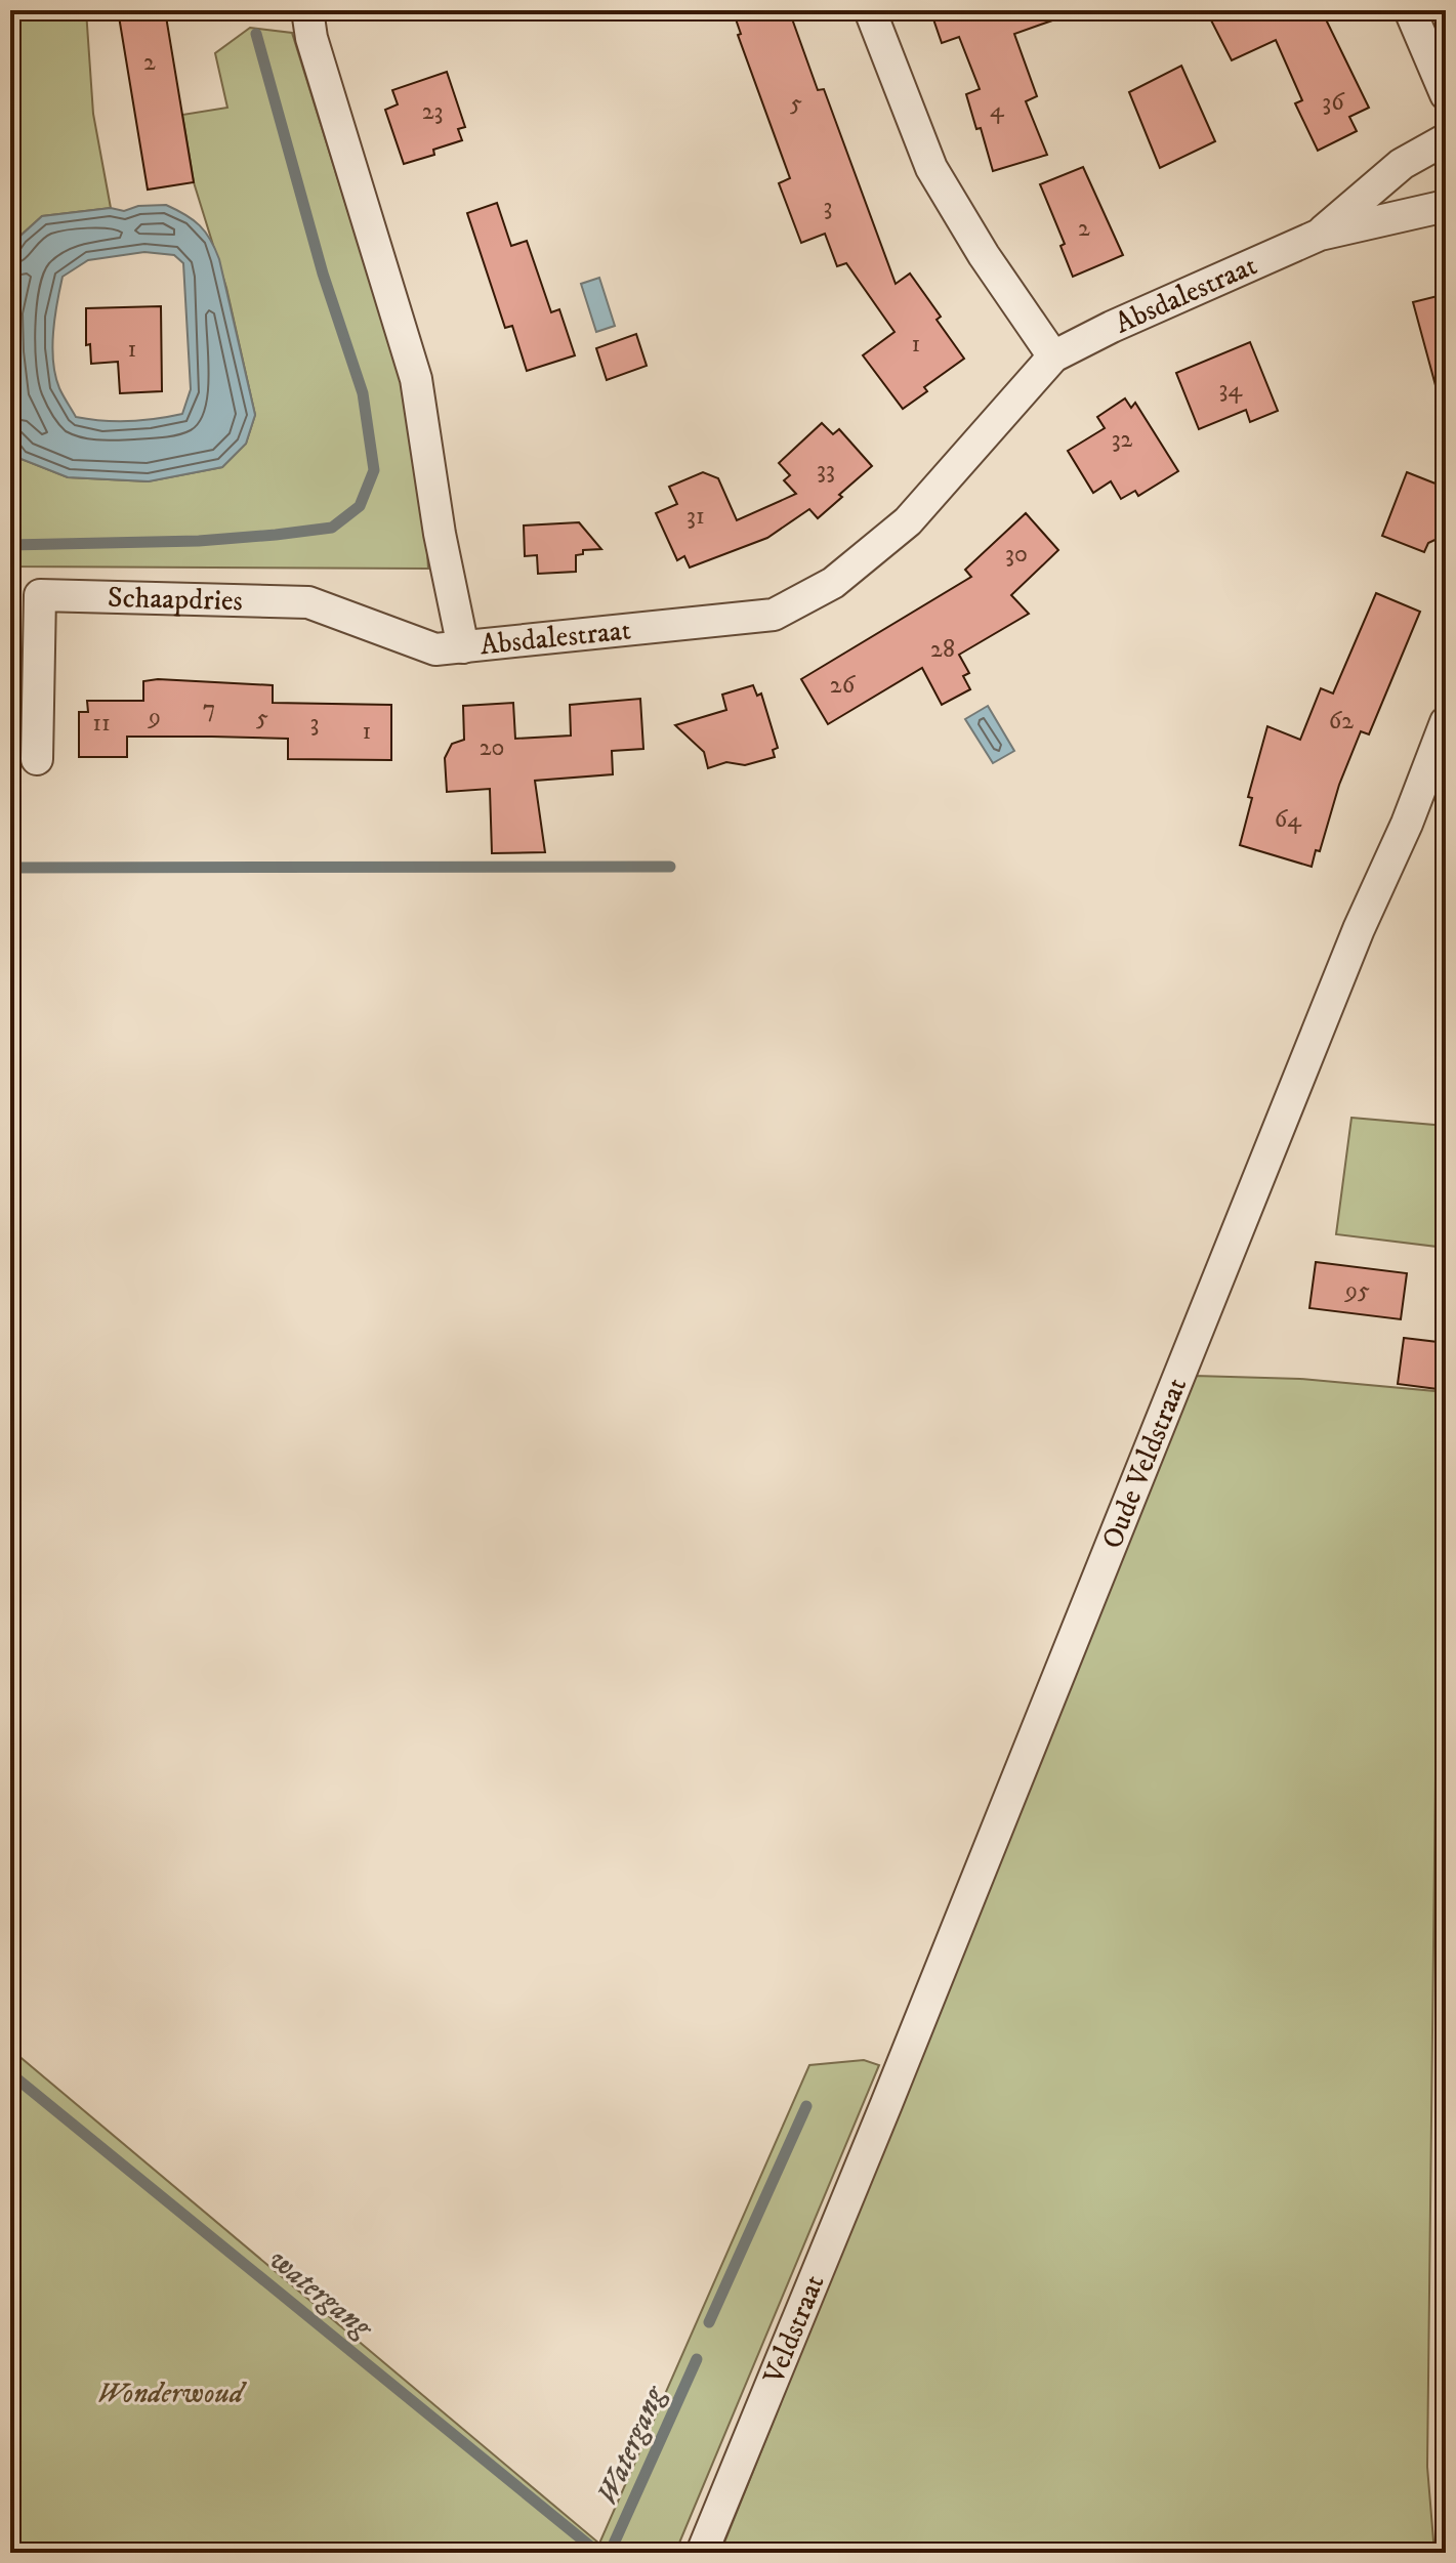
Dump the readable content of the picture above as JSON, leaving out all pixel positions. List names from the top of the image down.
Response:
{
  "streets": {
    "street": [
      "Absdalestraat",
      "Schaapdries",
      "Oude Veldstraat",
      "Veldstraat"
    ]
  },
  "crossings": [
    ["Absdalestraat", "Schaapdries"],
    ["Oude Veldstraat", "Veldstraat"]
  ],
  "water": ["watergang", "Watergang"],
  "parks": ["Wonderwoud"],
  "house_numbers": [
    "2",
    "36",
    "5",
    "4",
    "23",
    "3",
    "2",
    "1",
    "1",
    "34",
    "32",
    "33",
    "31",
    "30",
    "28",
    "26",
    "7",
    "9",
    "5",
    "62",
    "11",
    "3",
    "1",
    "20",
    "64",
    "95"
  ]
}
